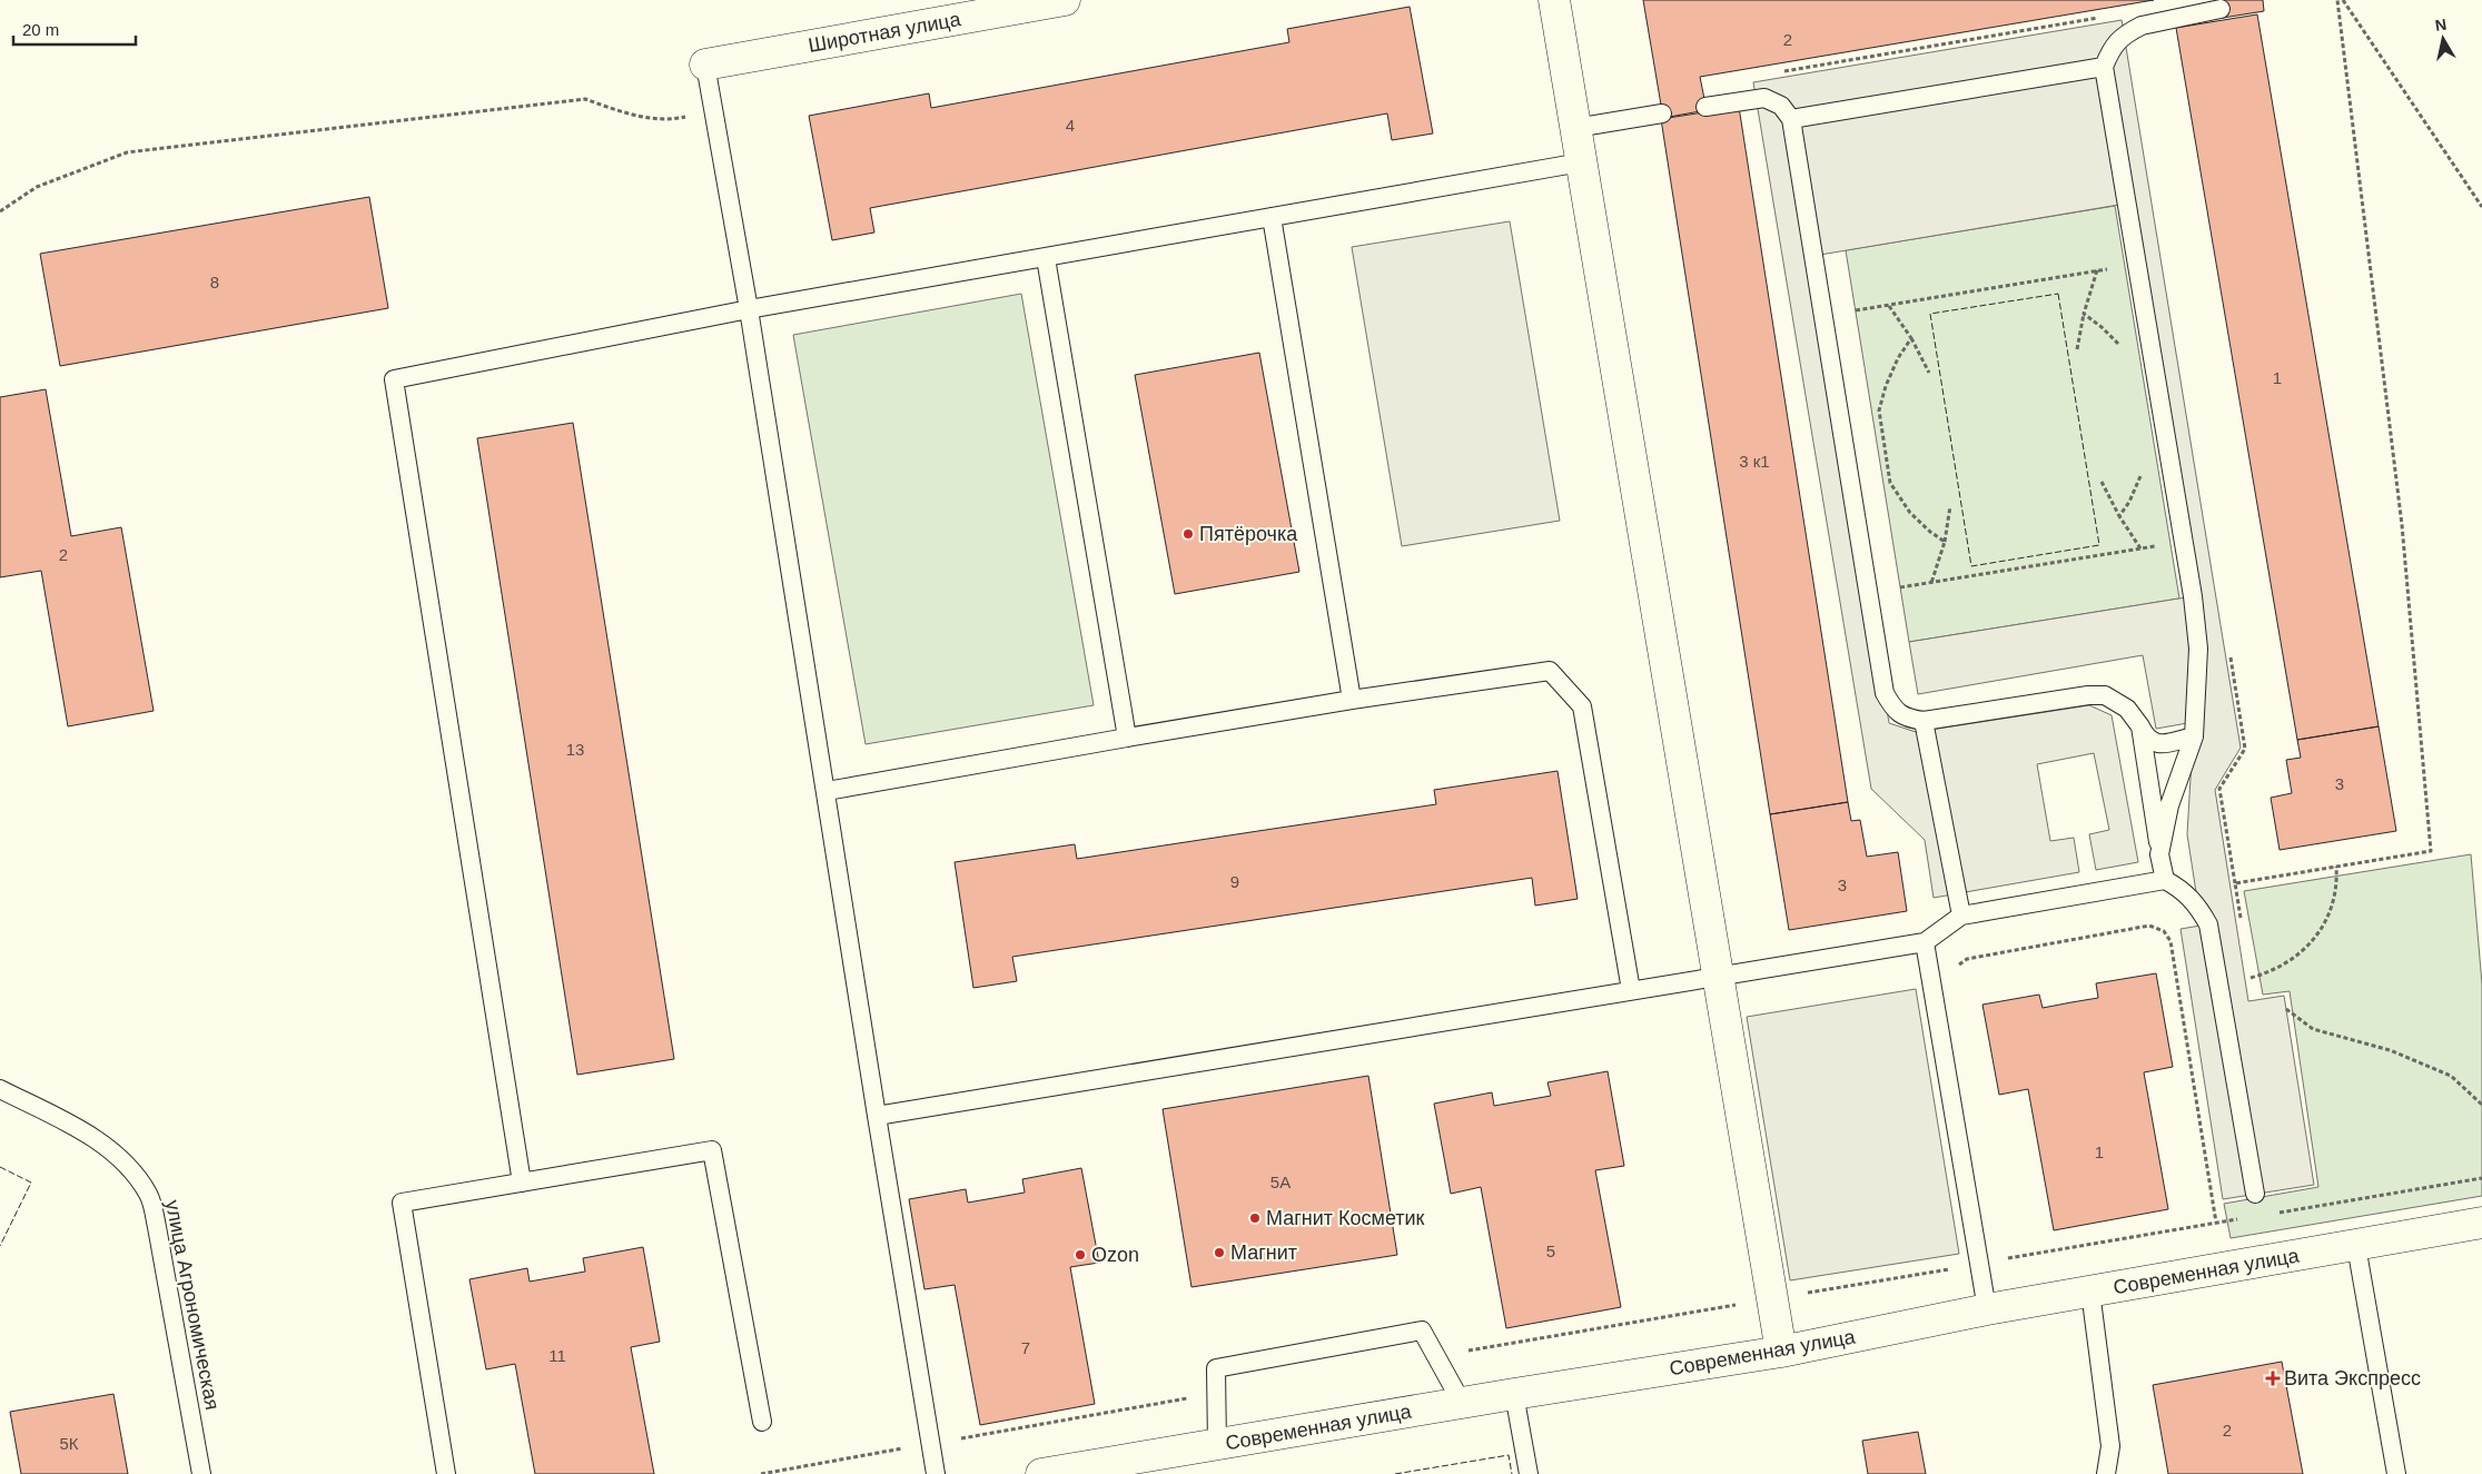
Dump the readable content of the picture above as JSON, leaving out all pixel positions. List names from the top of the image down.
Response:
{
  "streets": {
    "street": ["Широтная улица", "Современная улица"],
    "lane": ["улица Агрономическая"]
  },
  "places": {
    "other": [
      "Пятёрочка",
      "Магнит Косметик",
      "Магнит",
      "Ozon"
    ],
    "health": ["Вита Экспресс"]
  },
  "house_numbers": [
    "2",
    "4",
    "8",
    "1",
    "3 к1",
    "2",
    "13",
    "3",
    "9",
    "3",
    "1",
    "5А",
    "5",
    "7",
    "11",
    "2",
    "5К"
  ],
  "scale_bar": "20 m",
  "north": "top"
}
